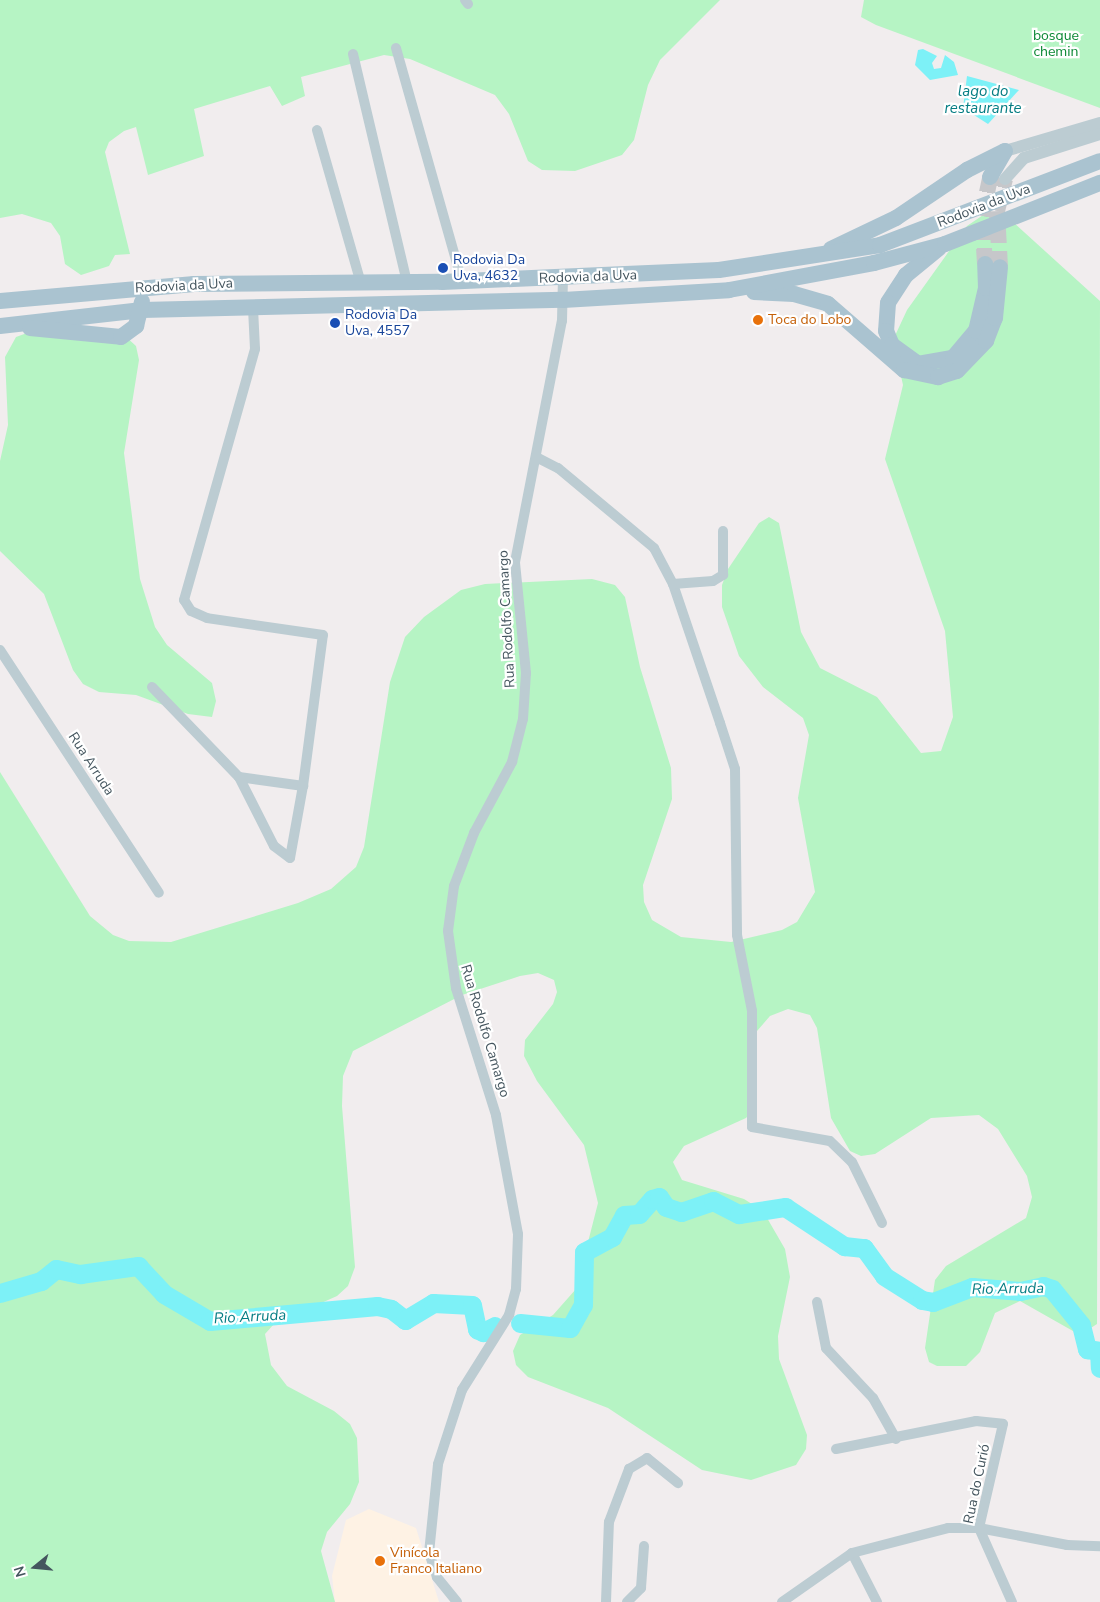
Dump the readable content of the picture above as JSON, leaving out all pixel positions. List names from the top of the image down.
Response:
{
  "streets": {
    "main road": ["Rodovia da Uva"],
    "street": ["Rua Rodolfo Camargo", "Rua Arruda", "Rua do Curió"]
  },
  "crossings": [
    ["Rodovia da Uva", "Rua Rodolfo Camargo"]
  ],
  "water": ["lago do restaurante", "Rio Arruda"],
  "parks": ["bosque chemin"],
  "places": [
    "Rodovia Da Uva, 4632",
    "Toca do Lobo",
    "Rodovia Da Uva, 4557",
    "Vinícola Franco Italiano"
  ],
  "north": "left"
}
